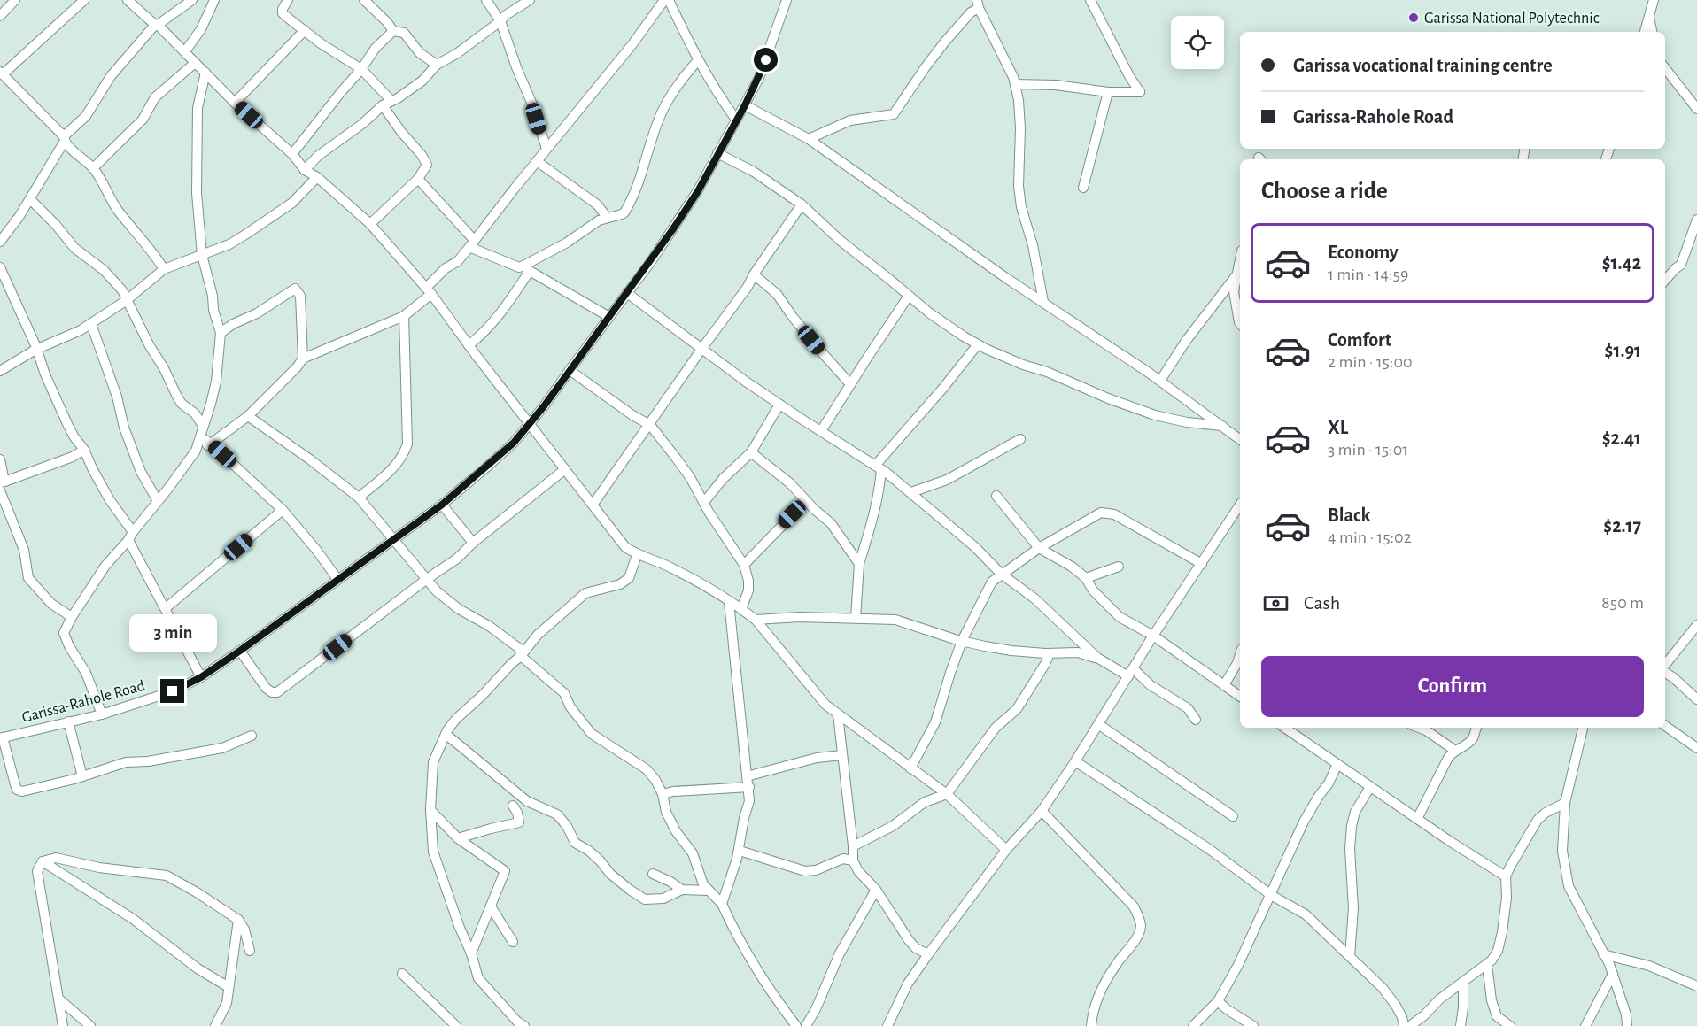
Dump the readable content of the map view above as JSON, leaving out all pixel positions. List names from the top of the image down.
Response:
{
  "streets": {
    "street": ["Garissa-Rahole Road"]
  },
  "places": ["Garissa National Polytechnic"],
  "page": {
    "banner": ["Garissa vocational training centre", "Garissa-Rahole Road"],
    "heading": "Choose a ride",
    "list": [
      {
        "name": "Economy",
        "note": "1 min · 14:59",
        "value": "$1.42"
      },
      {
        "name": "Comfort",
        "note": "2 min · 15:00",
        "value": "$1.91"
      },
      {
        "name": "XL",
        "note": "3 min · 15:01",
        "value": "$2.41"
      },
      {
        "name": "Black",
        "note": "4 min · 15:02",
        "value": "$2.17"
      }
    ],
    "pay": ["Cash", "850 m"],
    "bubble": "3 min",
    "buttons": "Confirm"
  }
}
